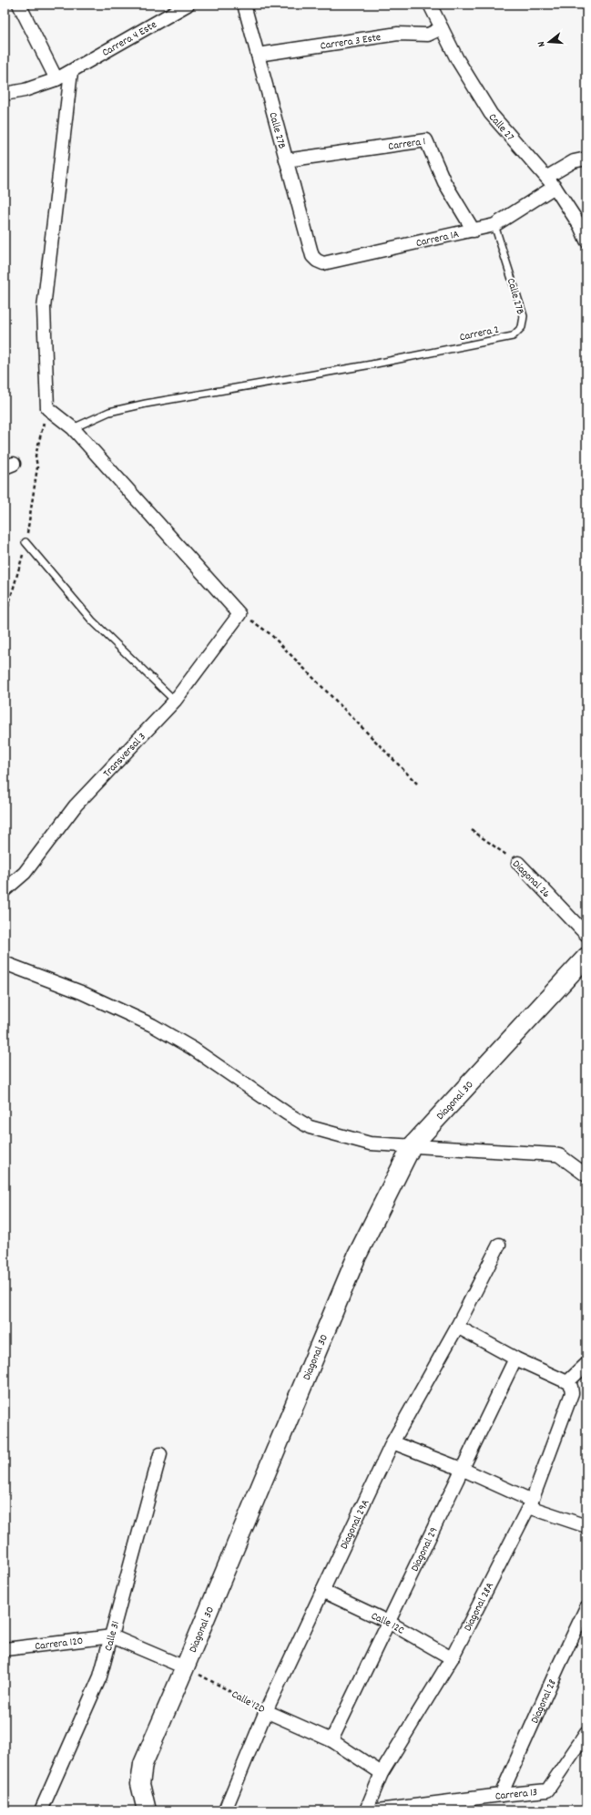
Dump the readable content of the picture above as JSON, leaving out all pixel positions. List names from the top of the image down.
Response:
{
  "streets": {
    "street": [
      "Carrera 4 Este",
      "Carrera 3 Este",
      "Calle 27",
      "Calle 27B",
      "Carrera 1",
      "Carrera 1A",
      "Transversal 3",
      "Diagonal 26",
      "Diagonal 30",
      "Diagonal 29A",
      "Diagonal 29",
      "Diagonal 28A",
      "Calle 12C",
      "Calle 31",
      "Carrera 120",
      "Diagonal 28",
      "Calle 12D",
      "Carrera 13"
    ],
    "lane": ["Carrera 2"]
  },
  "crossings": [
    ["Carrera 3 Este", "Calle 27"],
    ["Carrera 3 Este", "Calle 27B"],
    ["Calle 27", "Carrera 1A"],
    ["Calle 27B", "Carrera 1"],
    ["Calle 27B", "Carrera 1A"],
    ["Calle 27B", "Carrera 2"],
    ["Carrera 1", "Carrera 1A"],
    ["Diagonal 30", "Calle 12D"],
    ["Diagonal 29A", "Calle 12C"],
    ["Diagonal 29A", "Calle 12D"],
    ["Diagonal 29", "Calle 12C"],
    ["Diagonal 29", "Calle 12D"],
    ["Diagonal 28A", "Calle 12C"],
    ["Diagonal 28A", "Calle 12D"],
    ["Calle 31", "Carrera 120"],
    ["Diagonal 28", "Carrera 13"]
  ],
  "north": "left"
}
